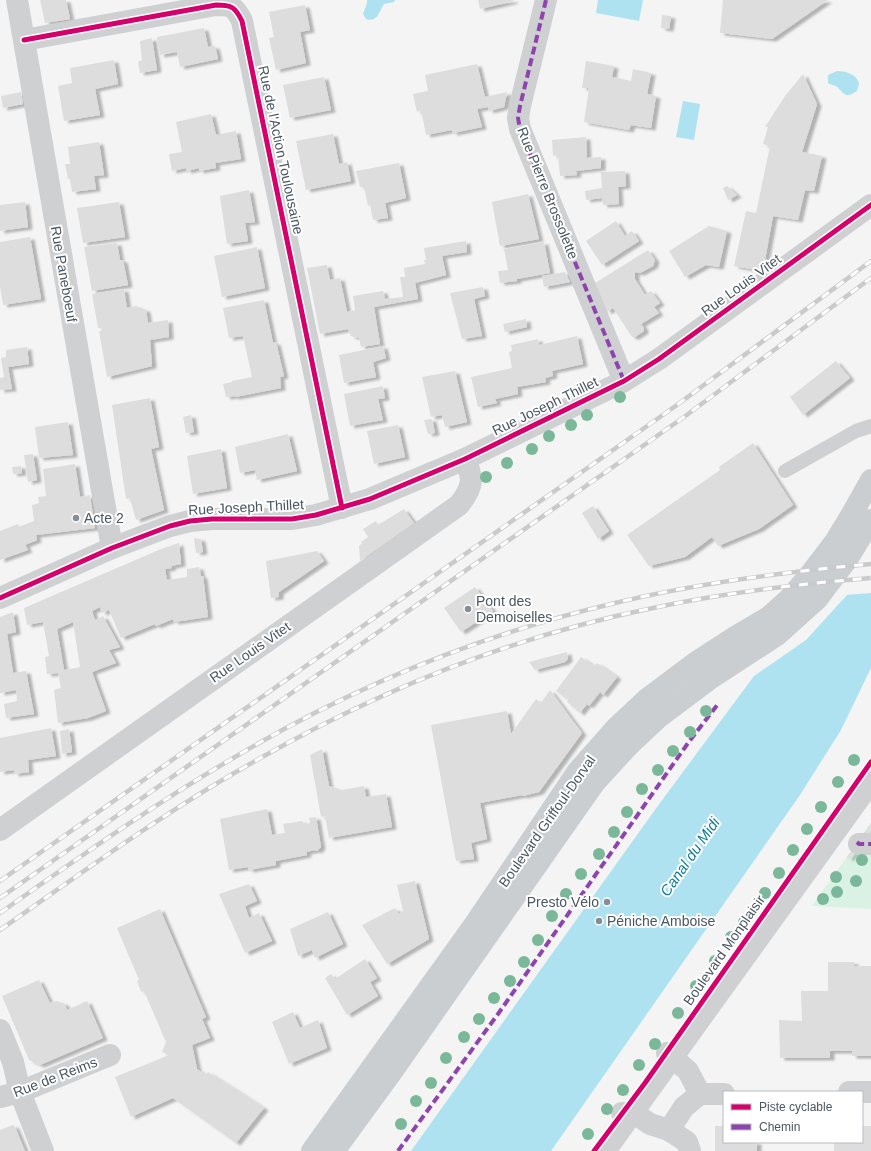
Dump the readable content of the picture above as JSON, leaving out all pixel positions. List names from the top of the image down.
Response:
{
  "streets": {
    "main road": ["Boulevard Griffoul-Dorval"],
    "street": [
      "Rue de l'Action Toulousaine",
      "Rue Pierre Brossolette",
      "Rue Paneboeuf",
      "Rue Louis Vitet",
      "Rue Joseph Thillet",
      "Boulevard Monplaisir",
      "Rue de Reims"
    ]
  },
  "crossings": [
    ["Rue de l'Action Toulousaine", "Rue Paneboeuf"],
    ["Rue de l'Action Toulousaine", "Rue Joseph Thillet"],
    ["Rue Pierre Brossolette", "Rue Louis Vitet"],
    ["Rue Pierre Brossolette", "Rue Joseph Thillet"],
    ["Rue Paneboeuf", "Rue Joseph Thillet"],
    ["Rue Louis Vitet", "Rue Joseph Thillet"]
  ],
  "water": ["Canal du Midi"],
  "places": [
    "Acte 2",
    "Pont des Demoiselles",
    "Presto Vélo",
    "Péniche Amboise"
  ],
  "legend": ["Piste cyclable", "Chemin"]
}
